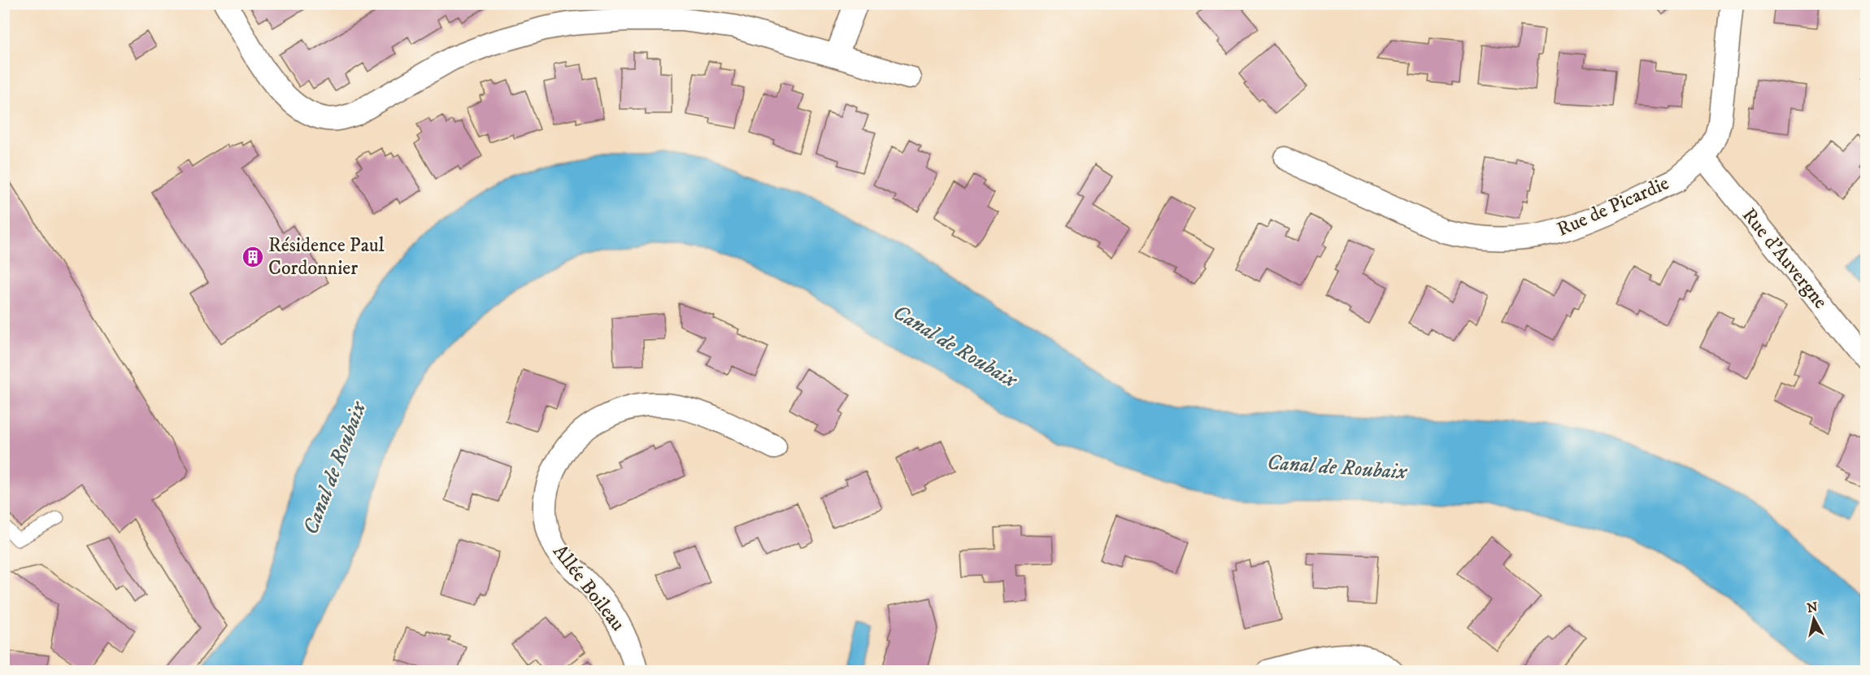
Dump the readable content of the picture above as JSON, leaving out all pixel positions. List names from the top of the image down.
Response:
{
  "streets": {
    "street": ["Rue de Picardie", "Rue d'Auvergne", "Allée Boileau"]
  },
  "crossings": [
    ["Rue de Picardie", "Rue d'Auvergne"]
  ],
  "water": ["Canal de Roubaix"],
  "places": {
    "building": ["Résidence Paul Cordonnier"]
  },
  "north": "top"
}
